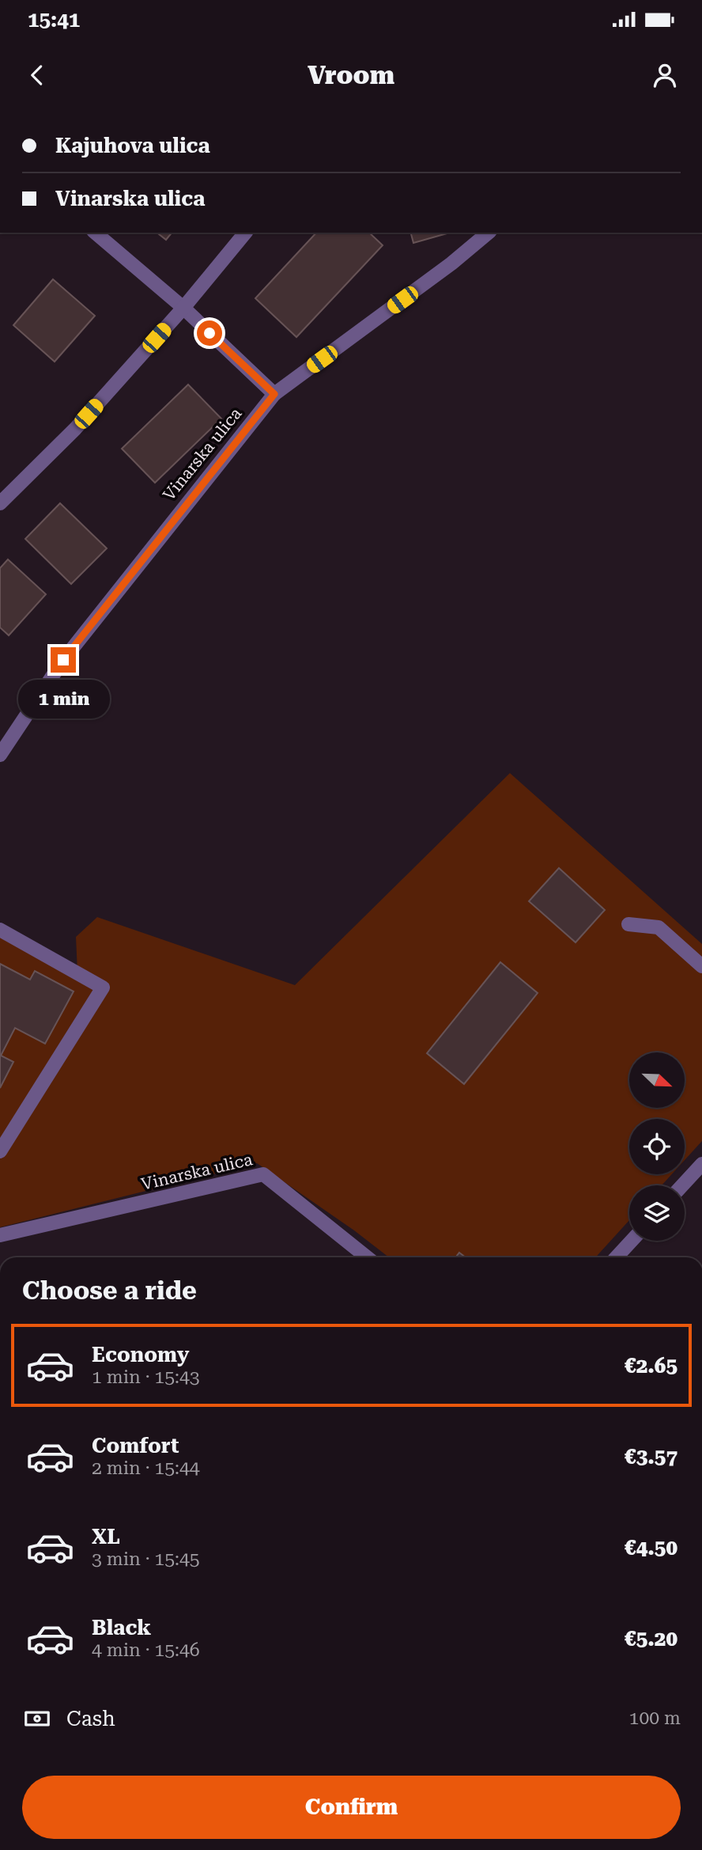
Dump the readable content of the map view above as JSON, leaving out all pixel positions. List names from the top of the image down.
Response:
{
  "streets": {
    "street": ["Vinarska ulica"]
  },
  "north": "bottom right",
  "page": {
    "status": "15:41",
    "header": "Vroom",
    "banner": ["Kajuhova ulica", "Vinarska ulica"],
    "bubble": "1 min",
    "heading": "Choose a ride",
    "list": [
      {
        "name": "Economy",
        "note": "1 min · 15:43",
        "value": "€2.65"
      },
      {
        "name": "Comfort",
        "note": "2 min · 15:44",
        "value": "€3.57"
      },
      {
        "name": "XL",
        "note": "3 min · 15:45",
        "value": "€4.50"
      },
      {
        "name": "Black",
        "note": "4 min · 15:46",
        "value": "€5.20"
      }
    ],
    "pay": ["Cash", "100 m"],
    "buttons": "Confirm"
  }
}
